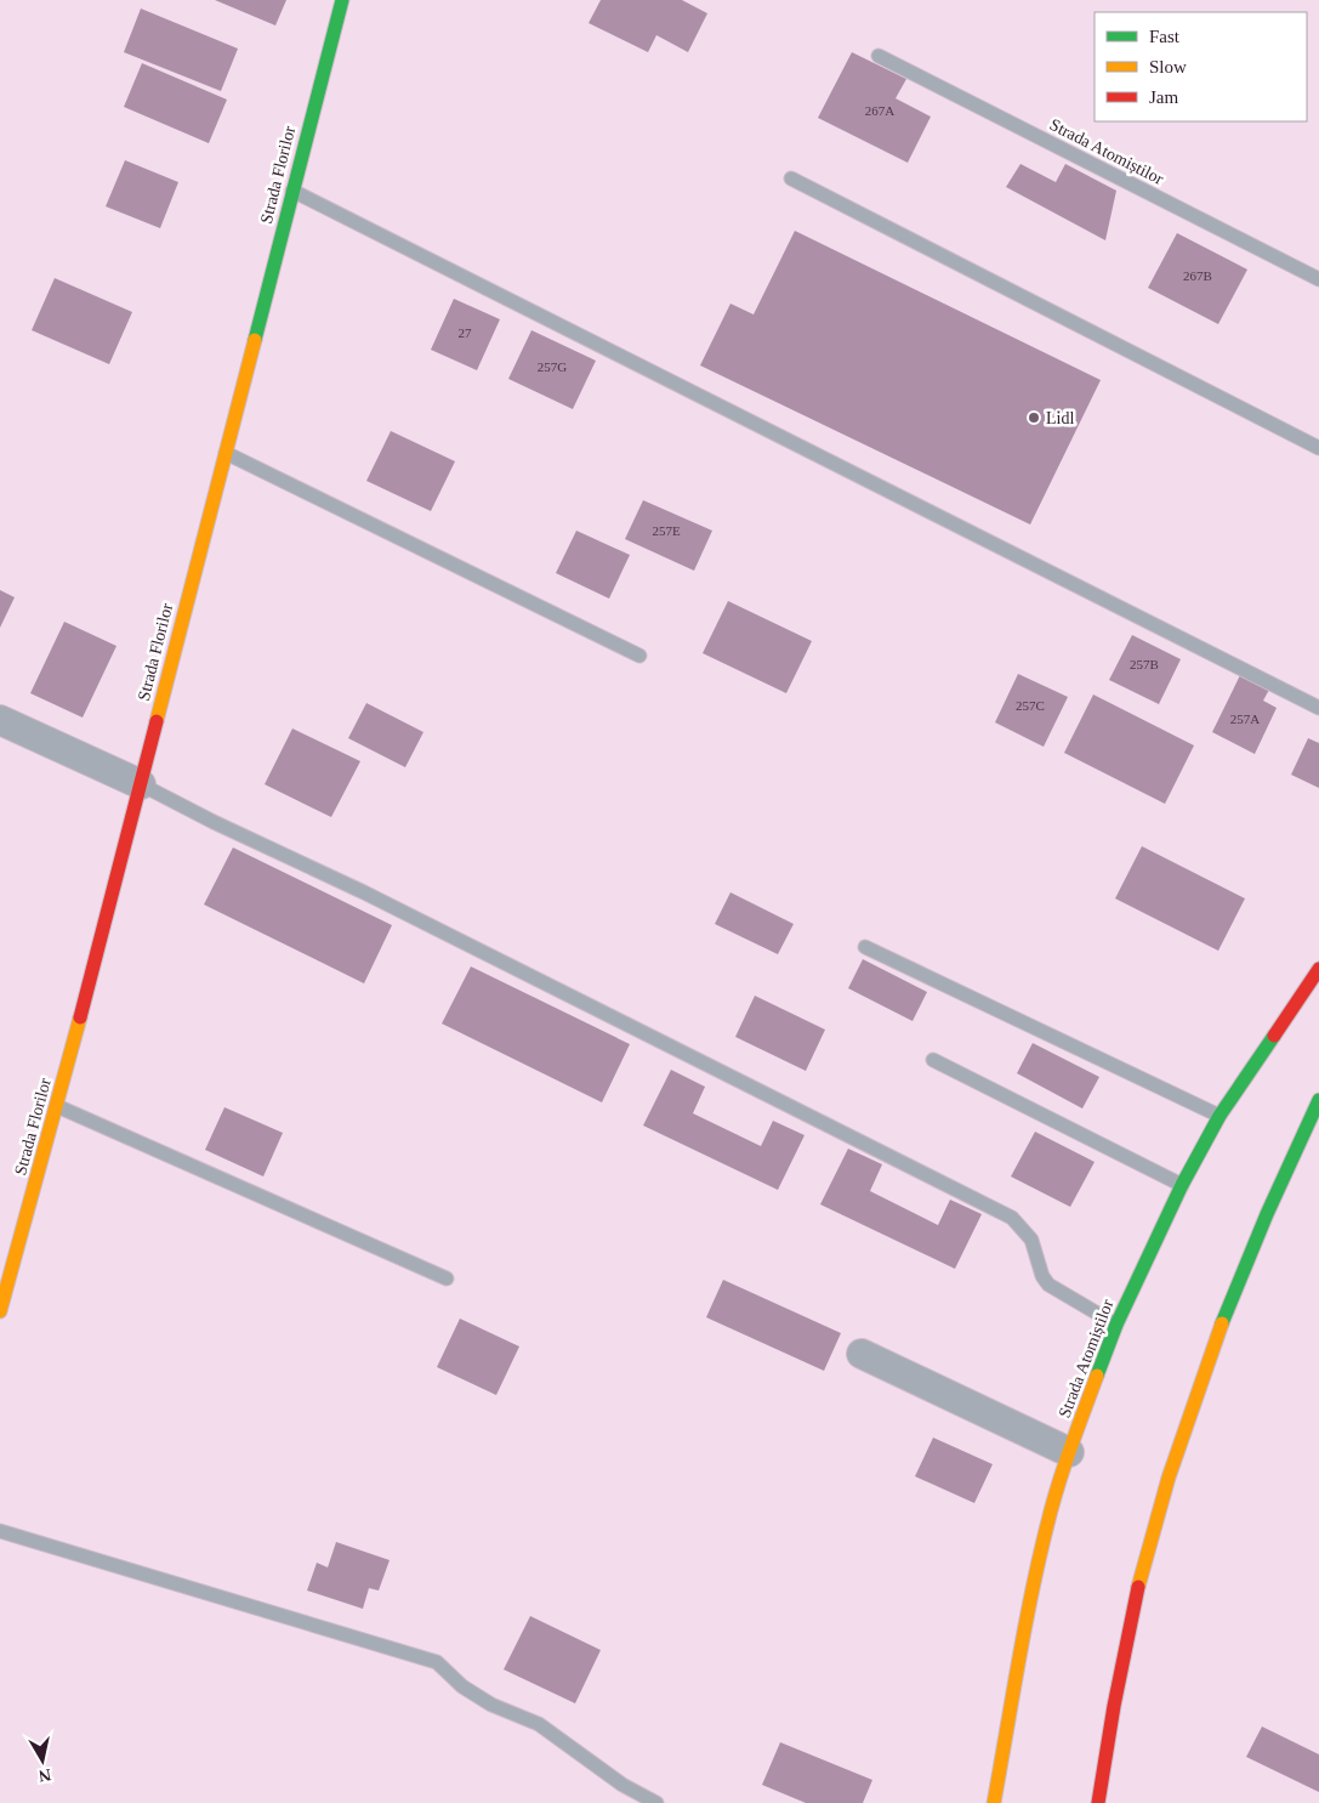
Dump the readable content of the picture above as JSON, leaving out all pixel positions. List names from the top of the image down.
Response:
{
  "streets": {
    "street": ["Strada Atomiștilor", "Strada Florilor"]
  },
  "places": ["Lidl"],
  "house_numbers": [
    "267A",
    "267B",
    "27",
    "257G",
    "257E",
    "257B",
    "257C",
    "257A"
  ],
  "legend": ["Fast", "Slow", "Jam"],
  "north": "bottom"
}
